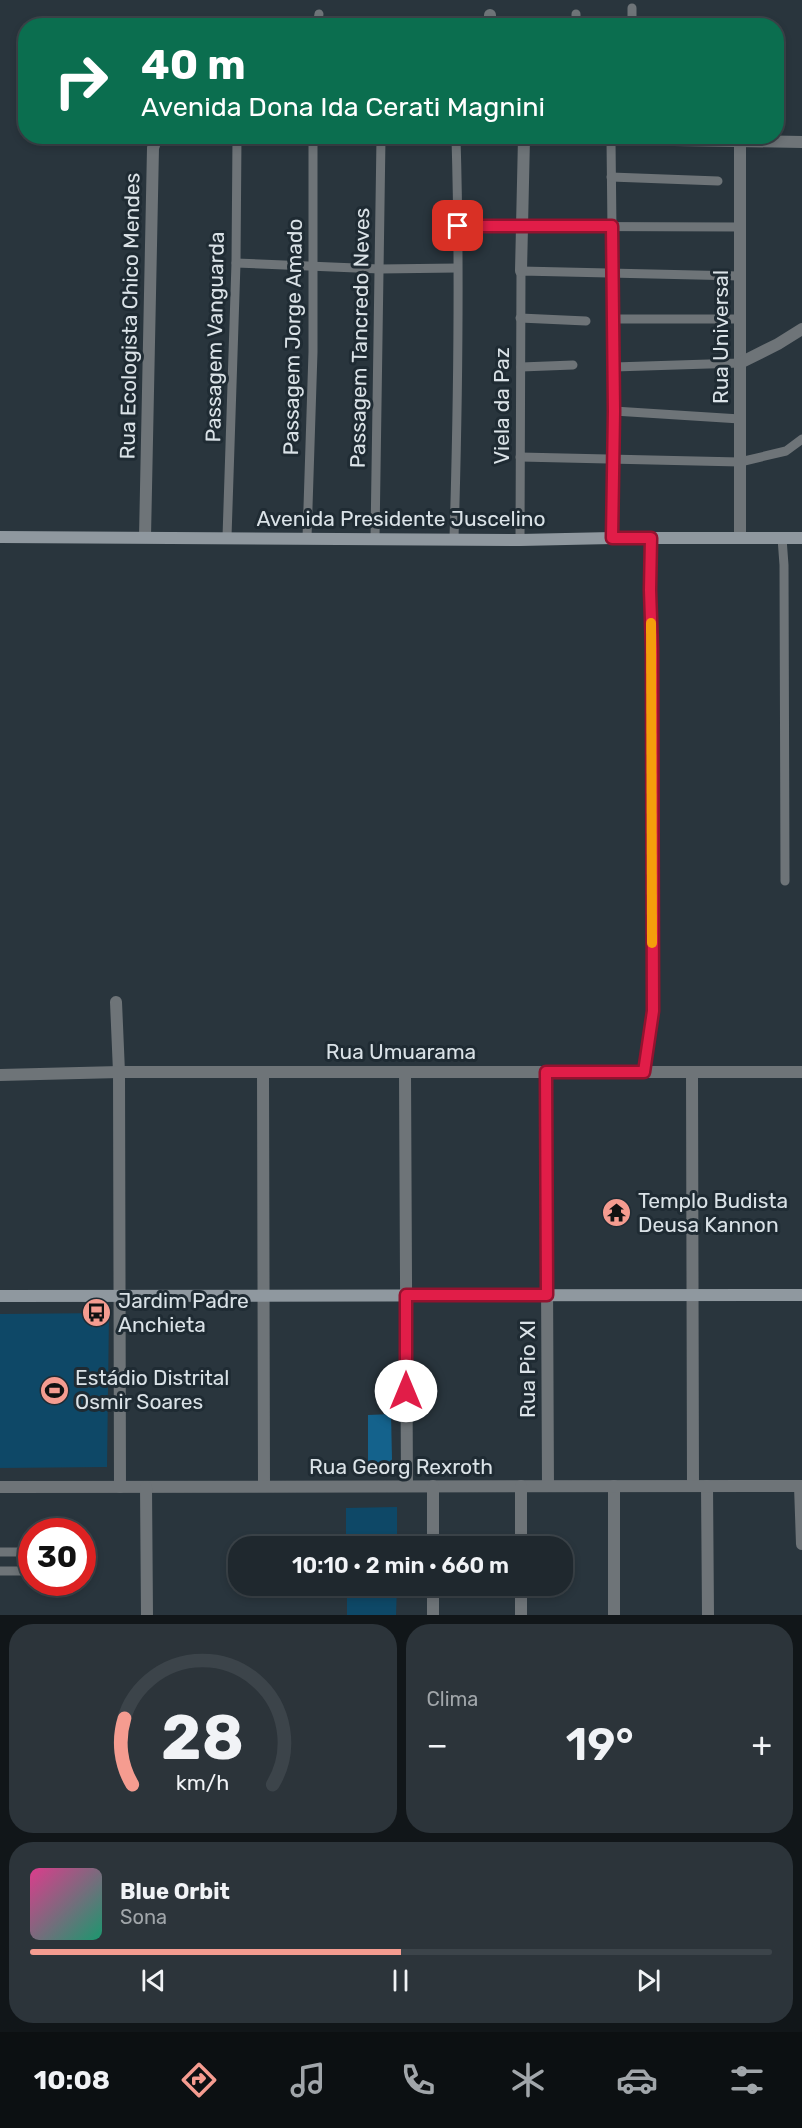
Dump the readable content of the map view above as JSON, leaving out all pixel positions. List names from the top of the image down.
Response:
{
  "streets": {
    "street": [
      "Rua Ecologista Chico Mendes",
      "Rua Universal",
      "Avenida Presidente Juscelino",
      "Rua Umuarama",
      "Rua Pio XI",
      "Rua Georg Rexroth"
    ],
    "lane": [
      "Passagem Vanguarda",
      "Passagem Jorge Amado",
      "Passagem Tancredo Neves",
      "Viela da Paz"
    ]
  },
  "crossings": [
    ["Rua Ecologista Chico Mendes", "Avenida Presidente Juscelino"],
    ["Passagem Vanguarda", "Avenida Presidente Juscelino"],
    ["Passagem Jorge Amado", "Avenida Presidente Juscelino"],
    ["Rua Universal", "Avenida Presidente Juscelino"],
    ["Passagem Tancredo Neves", "Avenida Presidente Juscelino"],
    ["Viela da Paz", "Avenida Presidente Juscelino"],
    ["Rua Umuarama", "Rua Pio XI"],
    ["Rua Pio XI", "Rua Georg Rexroth"]
  ],
  "places": {
    "temple": ["Templo Budista Deusa Kannon"],
    "bus stop": ["Jardim Padre Anchieta"],
    "sports": ["Estádio Distrital Osmir Soares"]
  },
  "page": {
    "turn": ["40 m", "Avenida Dona Ida Cerati Magnini"],
    "limit": "30",
    "trip": "10:10 · 2 min · 660 m",
    "tile": "Clima",
    "heat": ["−", "19°", "+"],
    "song": ["Blue Orbit", "Sona"],
    "tabs": "10:08",
    "gauge": ["28", "km/h"]
  }
}
